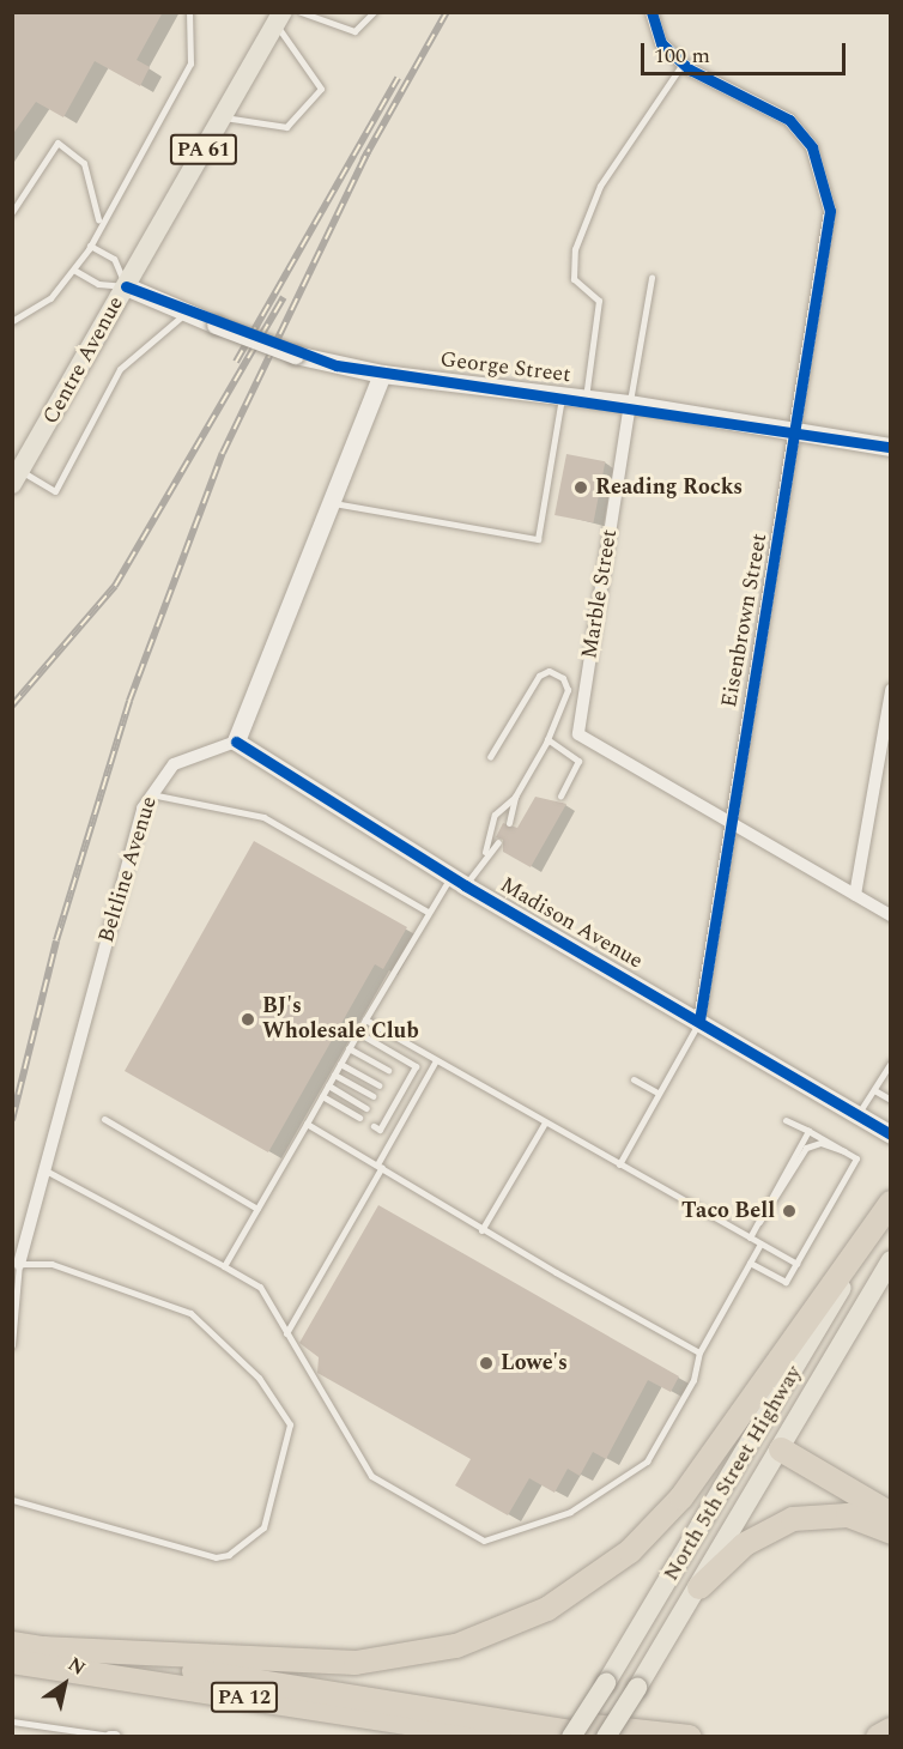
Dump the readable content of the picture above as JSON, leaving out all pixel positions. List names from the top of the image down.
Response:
{
  "streets": {
    "highway": ["PA 12"],
    "main road": ["PA 61", "Centre Avenue", "North 5th Street Highway"],
    "street": [
      "George Street",
      "Marble Street",
      "Eisenbrown Street",
      "Beltline Avenue",
      "Madison Avenue"
    ]
  },
  "crossings": [
    ["Centre Avenue", "George Street"],
    ["George Street", "Marble Street"],
    ["George Street", "Eisenbrown Street"],
    ["Marble Street", "Eisenbrown Street"],
    ["Eisenbrown Street", "Madison Avenue"],
    ["Beltline Avenue", "Madison Avenue"],
    ["North 5th Street Highway", "PA 12"]
  ],
  "places": [
    "Reading Rocks",
    "BJ's Wholesale Club",
    "Taco Bell",
    "Lowe's"
  ],
  "scale_bar": "100 m",
  "north": "top right"
}
